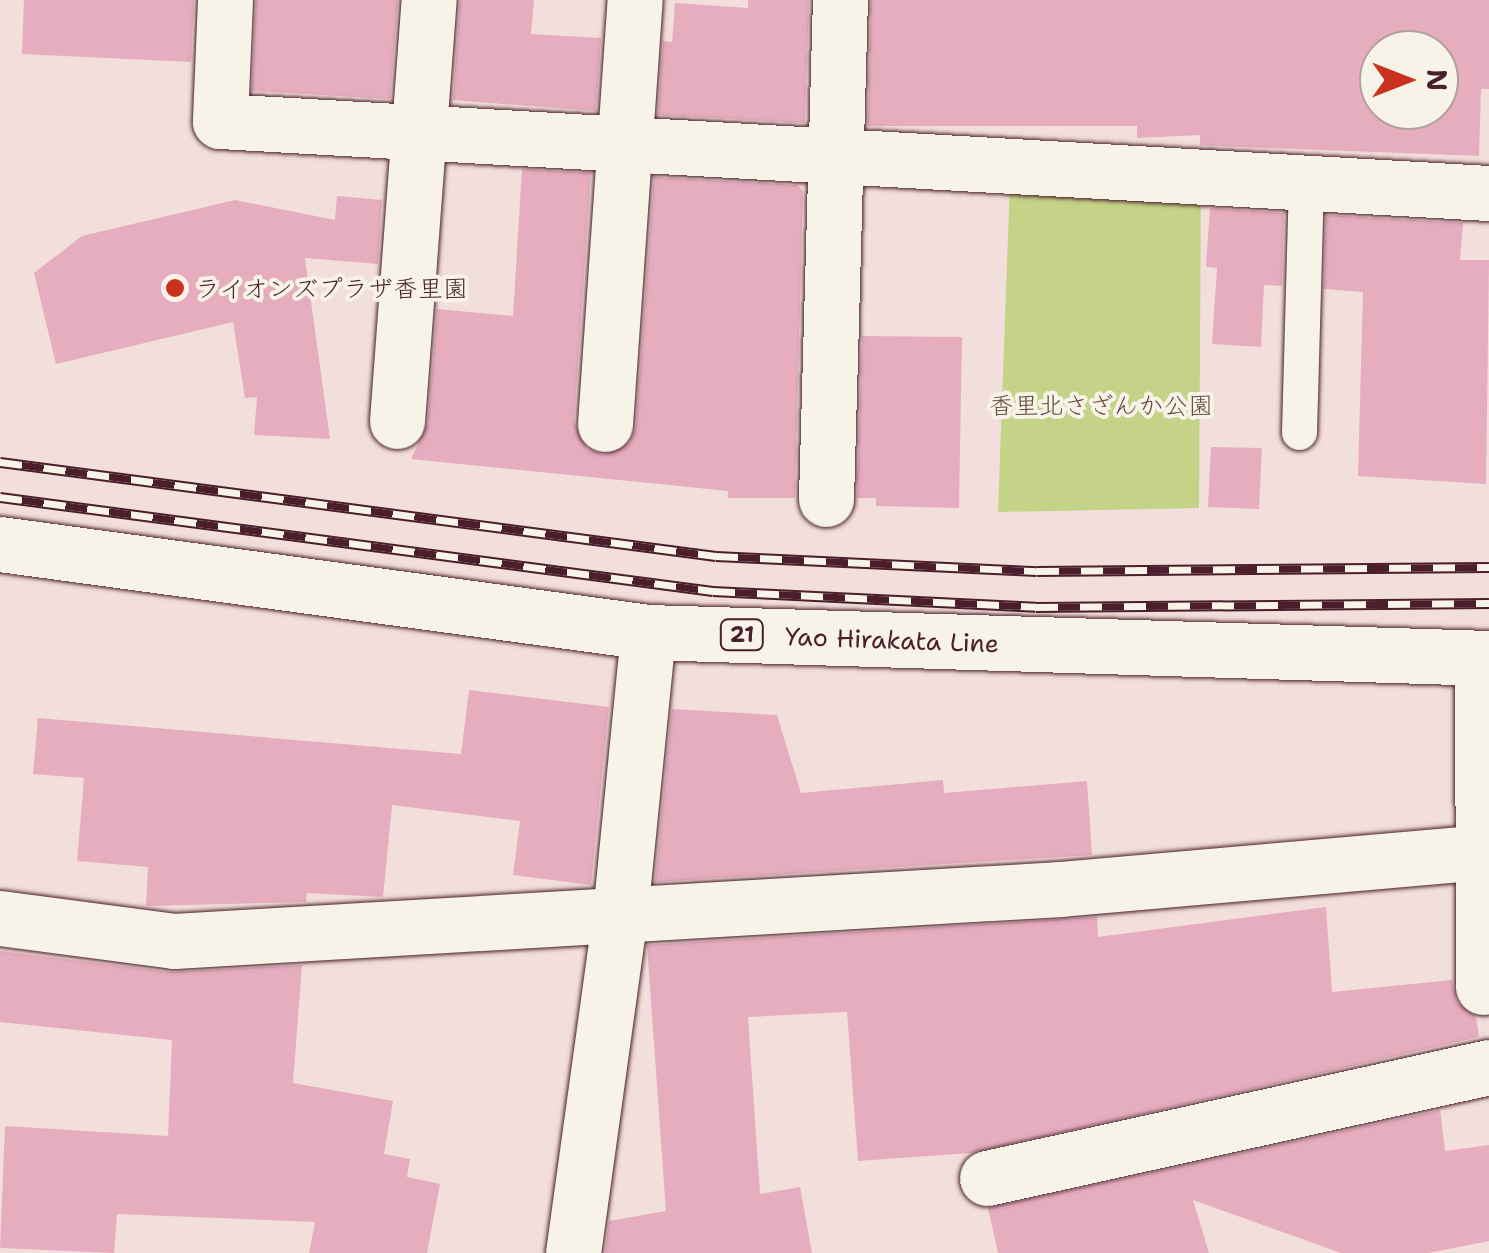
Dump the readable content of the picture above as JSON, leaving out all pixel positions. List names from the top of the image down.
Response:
{
  "streets": {
    "street": ["21", "Yao Hirakata Line"]
  },
  "parks": ["香里北さざんか公園"],
  "places": ["ライオンズプラザ香里園"],
  "north": "right"
}
